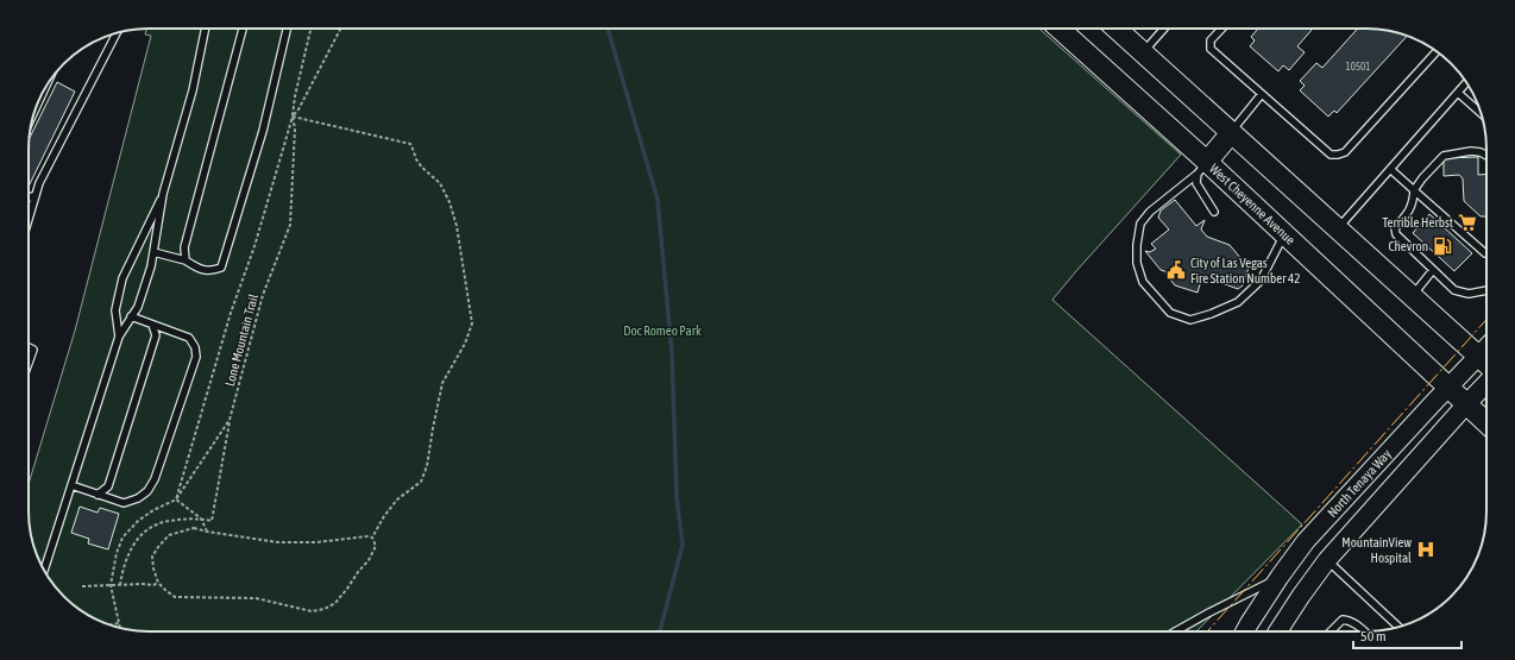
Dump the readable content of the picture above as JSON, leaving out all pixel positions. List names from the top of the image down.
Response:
{
  "streets": {
    "main road": ["West Cheyenne Avenue", "North Tenaya Way"],
    "path": ["Lone Mountain Trail"]
  },
  "crossings": [
    ["West Cheyenne Avenue", "North Tenaya Way"]
  ],
  "parks": ["Doc Romeo Park"],
  "places": {
    "supermarket": ["Terrible Herbst"],
    "fuel station": ["Chevron"],
    "public building": ["City of Las Vegas Fire Station Number 42"],
    "hospital": ["MountainView Hospital"]
  },
  "house_numbers": ["10501"],
  "scale_bar": "50 m"
}
